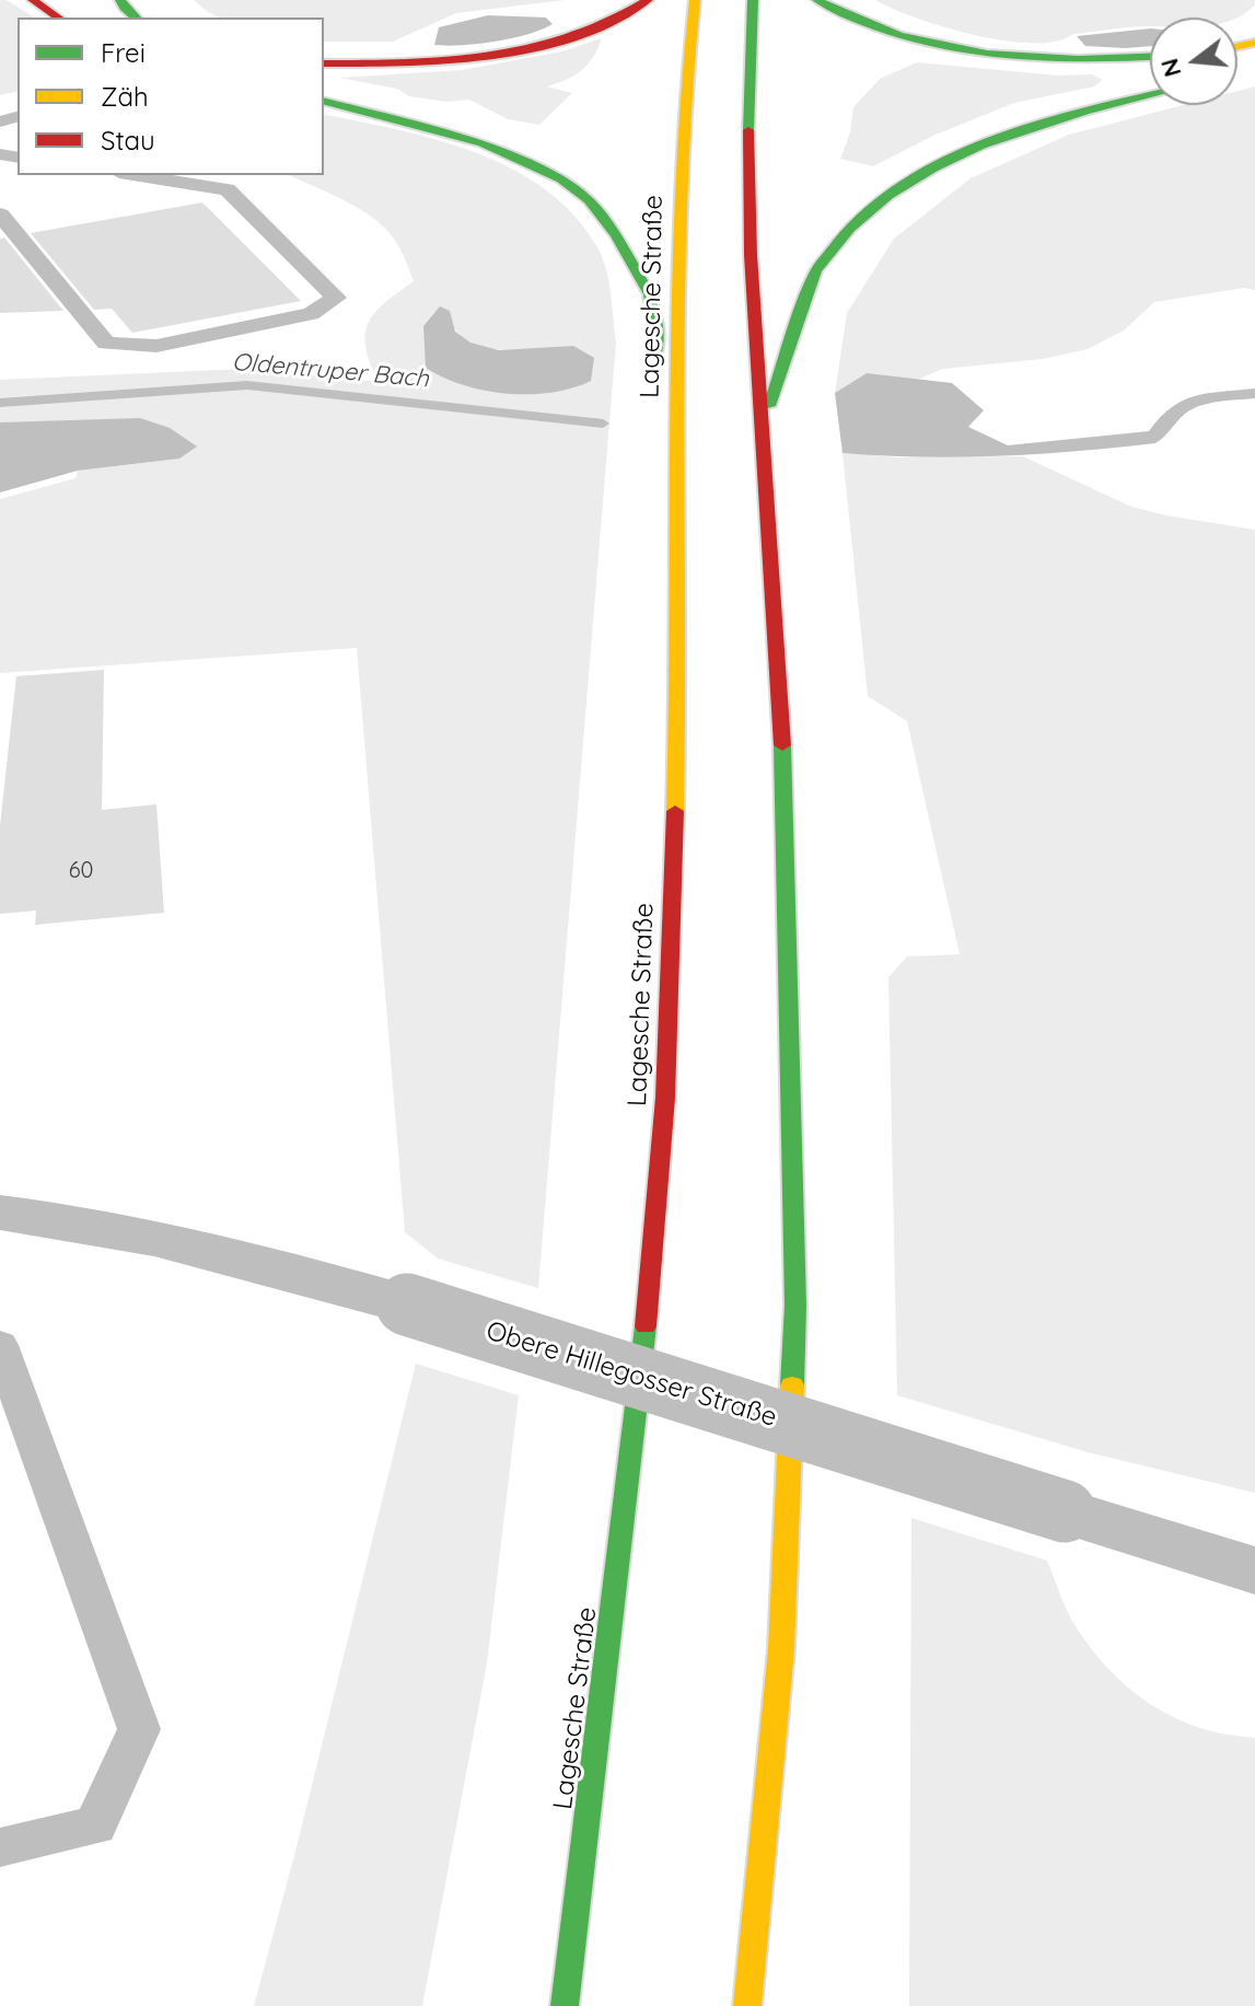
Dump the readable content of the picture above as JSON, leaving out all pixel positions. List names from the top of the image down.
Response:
{
  "streets": {
    "highway": ["Lagesche Straße"],
    "street": ["Obere Hillegosser Straße"]
  },
  "water": ["Oldentruper Bach"],
  "house_numbers": ["60"],
  "legend": ["Frei", "Zäh", "Stau"],
  "north": "left"
}
